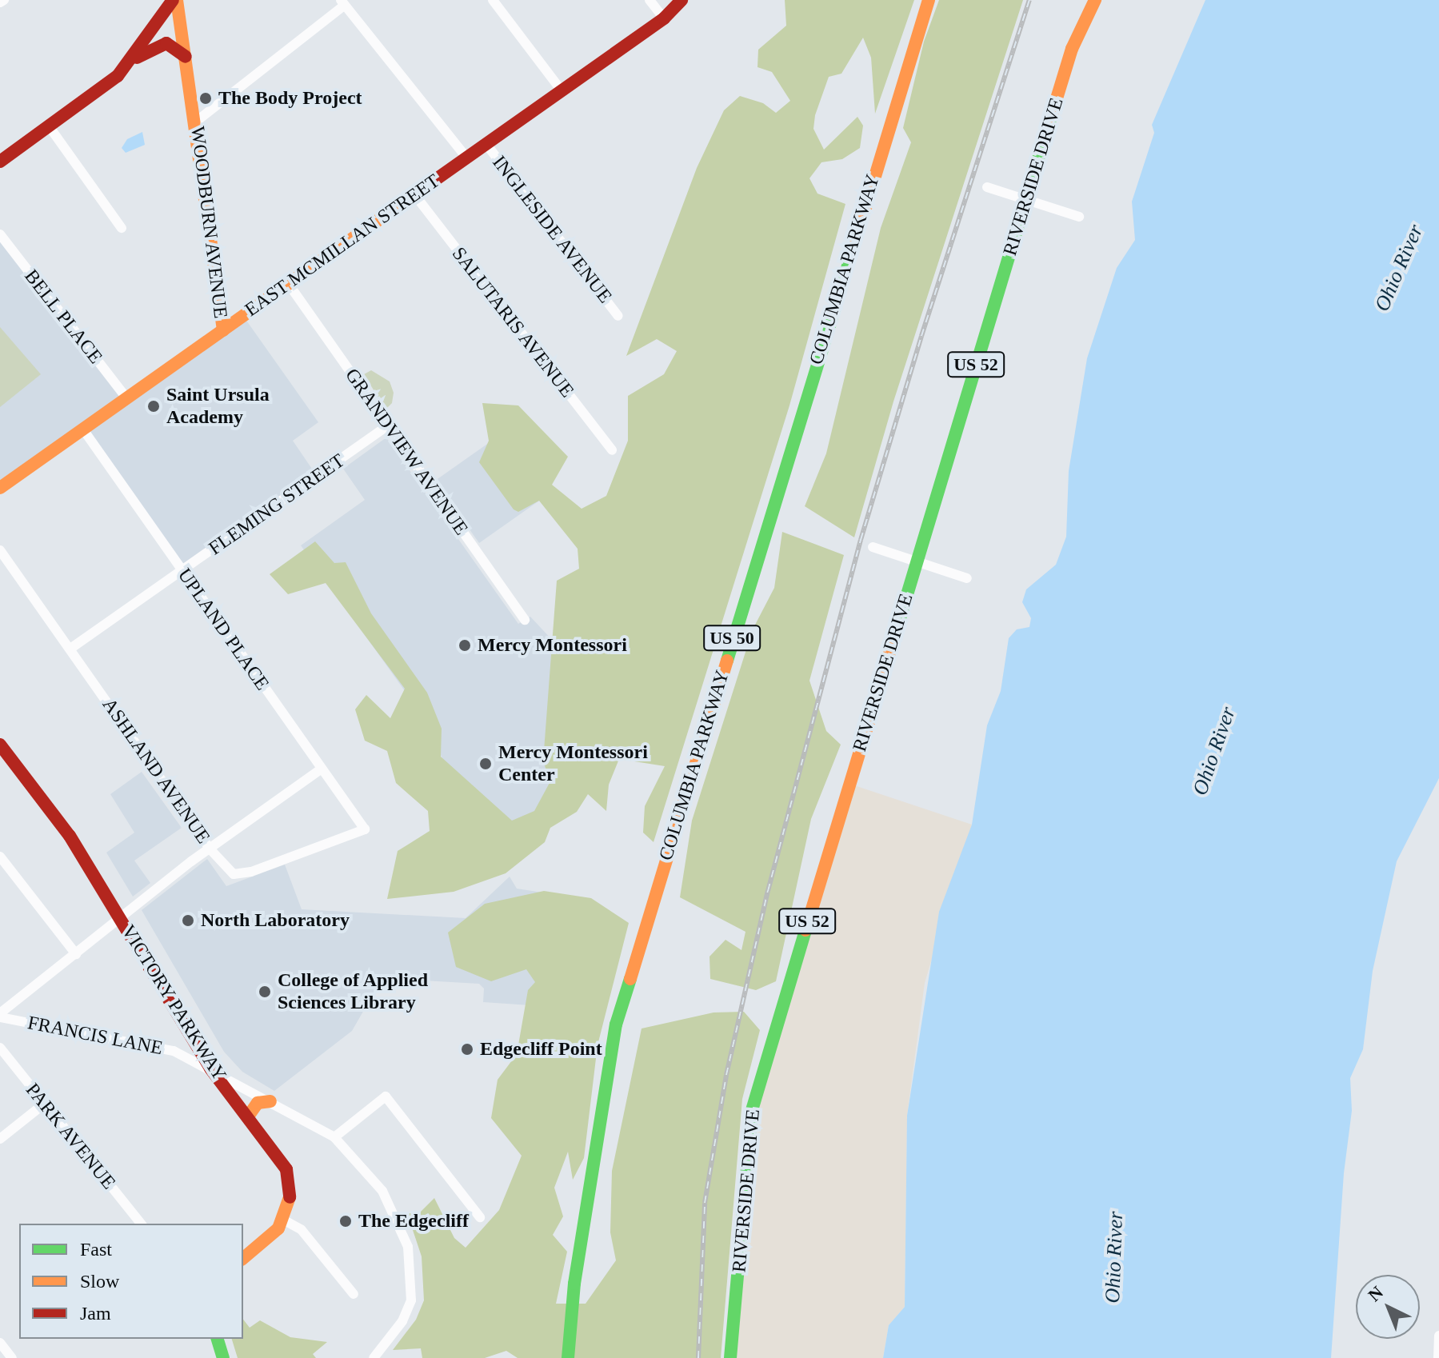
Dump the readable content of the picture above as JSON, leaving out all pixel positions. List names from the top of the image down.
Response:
{
  "streets": {
    "main road": [
      "RIVERSIDE DRIVE",
      "WOODBURN AVENUE",
      "EAST MCMILLAN STREET",
      "COLUMBIA PARKWAY",
      "US 52",
      "US 50",
      "VICTORY PARKWAY"
    ],
    "street": [
      "INGLESIDE AVENUE",
      "BELL PLACE",
      "SALUTARIS AVENUE",
      "GRANDVIEW AVENUE",
      "FLEMING STREET",
      "UPLAND PLACE",
      "ASHLAND AVENUE",
      "FRANCIS LANE",
      "PARK AVENUE"
    ]
  },
  "crossings": [
    ["WOODBURN AVENUE", "EAST MCMILLAN STREET"],
    ["INGLESIDE AVENUE", "EAST MCMILLAN STREET"],
    ["EAST MCMILLAN STREET", "BELL PLACE"],
    ["EAST MCMILLAN STREET", "SALUTARIS AVENUE"],
    ["EAST MCMILLAN STREET", "GRANDVIEW AVENUE"],
    ["EAST MCMILLAN STREET", "UPLAND PLACE"],
    ["GRANDVIEW AVENUE", "FLEMING STREET"],
    ["FLEMING STREET", "UPLAND PLACE"],
    ["FLEMING STREET", "ASHLAND AVENUE"],
    ["UPLAND PLACE", "ASHLAND AVENUE"],
    ["VICTORY PARKWAY", "FRANCIS LANE"]
  ],
  "water": ["Ohio River"],
  "places": [
    "The Body Project",
    "Saint Ursula Academy",
    "Mercy Montessori",
    "Mercy Montessori Center",
    "North Laboratory",
    "College of Applied Sciences Library",
    "Edgecliff Point",
    "The Edgecliff"
  ],
  "legend": ["Fast", "Slow", "Jam"],
  "north": "top left"
}
